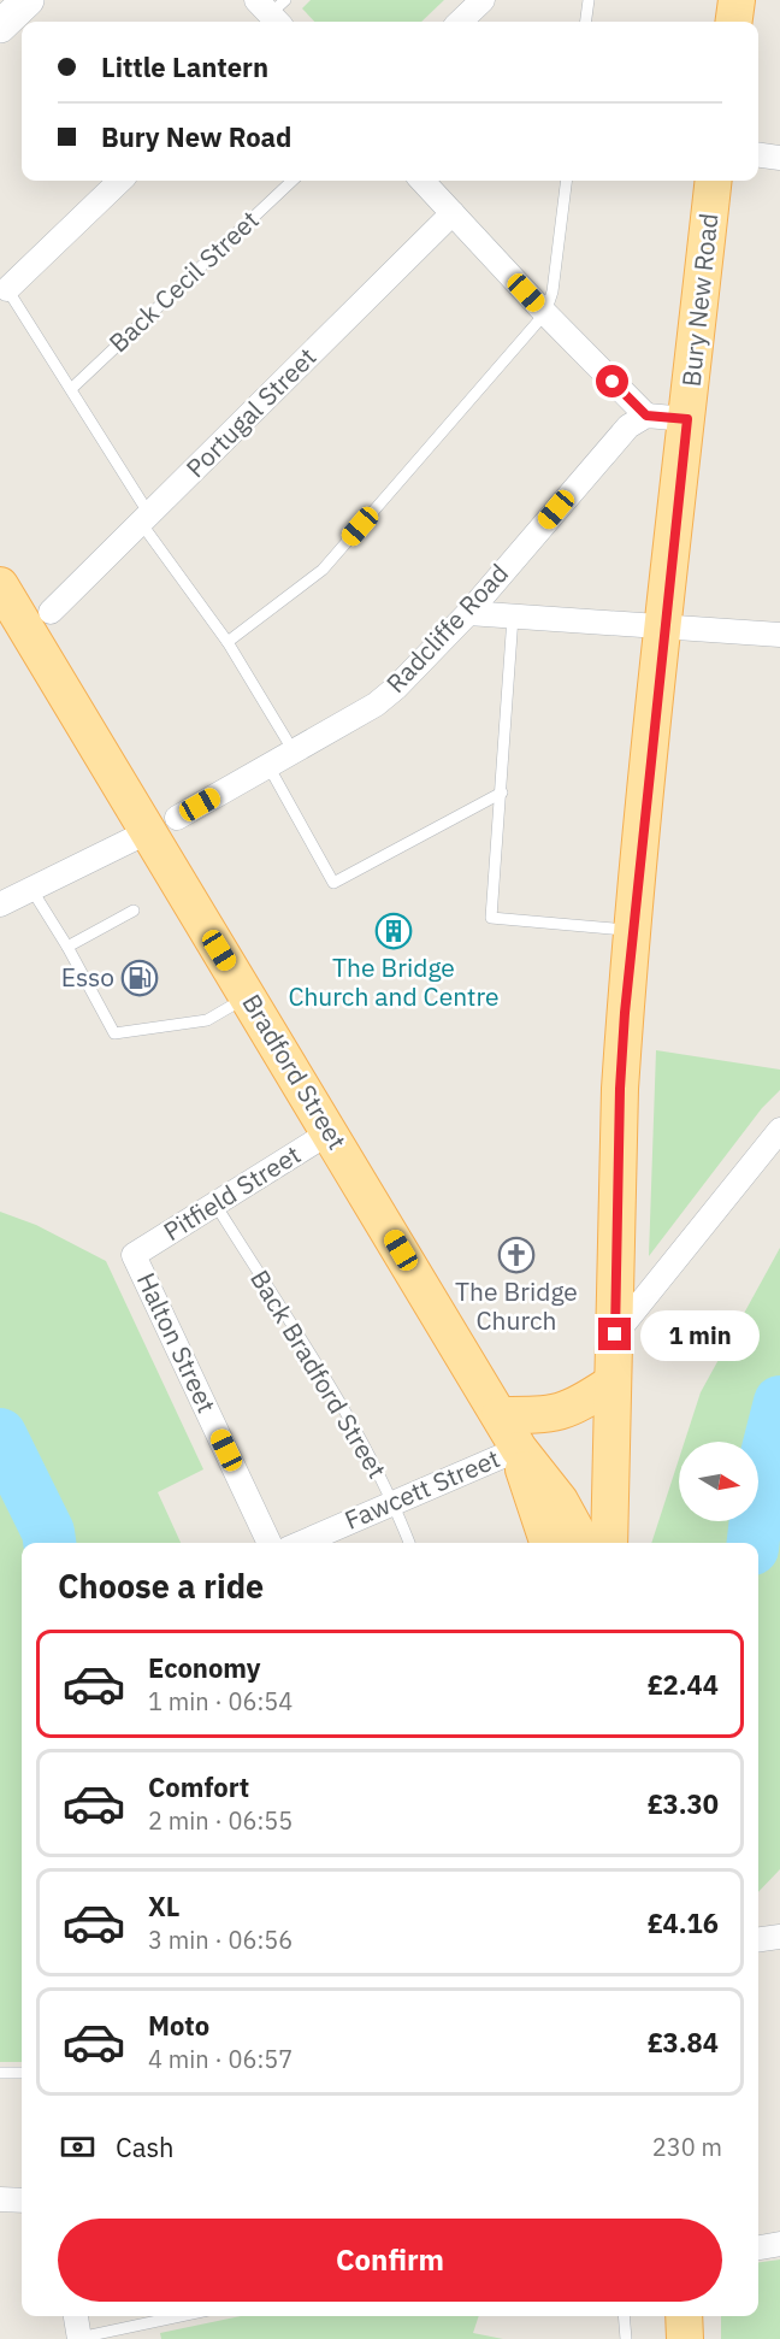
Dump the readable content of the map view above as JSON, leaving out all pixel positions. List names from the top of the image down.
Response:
{
  "streets": {
    "main road": ["Bury New Road", "Bradford Street"],
    "street": [
      "Portugal Street",
      "Radcliffe Road",
      "Pitfield Street",
      "Halton Street",
      "Fawcett Street"
    ],
    "lane": ["Back Cecil Street", "Back Bradford Street"]
  },
  "crossings": [
    ["Radcliffe Road", "Bradford Street"],
    ["Bradford Street", "Pitfield Street"],
    ["Bradford Street", "Fawcett Street"],
    ["Pitfield Street", "Halton Street"],
    ["Pitfield Street", "Back Bradford Street"],
    ["Back Bradford Street", "Fawcett Street"]
  ],
  "places": {
    "building": ["The Bridge Church and Centre"],
    "fuel station": ["Esso"],
    "church": ["The Bridge Church"]
  },
  "north": "right",
  "page": {
    "banner": ["Little Lantern", "Bury New Road"],
    "bubble": "1 min",
    "heading": "Choose a ride",
    "list": [
      {
        "name": "Economy",
        "note": "1 min · 06:54",
        "value": "£2.44"
      },
      {
        "name": "Comfort",
        "note": "2 min · 06:55",
        "value": "£3.30"
      },
      {
        "name": "XL",
        "note": "3 min · 06:56",
        "value": "£4.16"
      },
      {
        "name": "Moto",
        "note": "4 min · 06:57",
        "value": "£3.84"
      }
    ],
    "pay": ["Cash", "230 m"],
    "buttons": "Confirm"
  }
}
